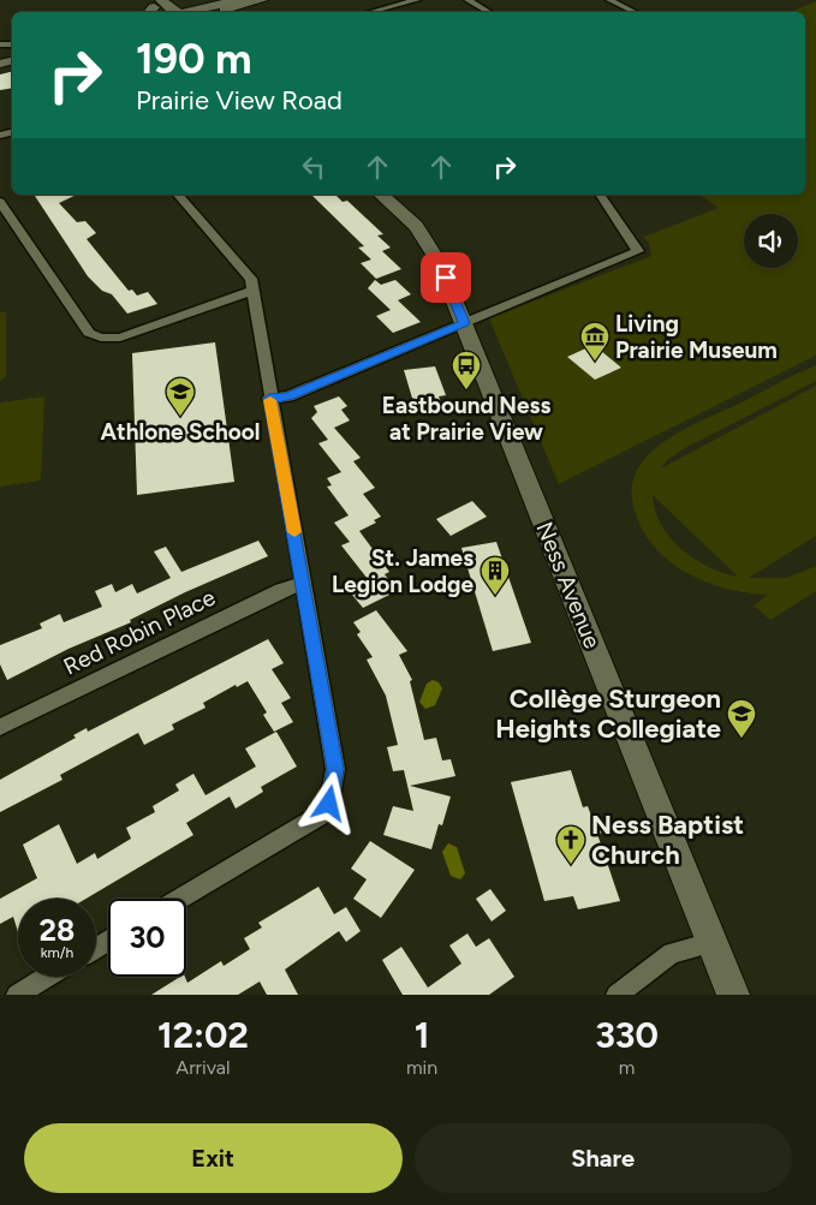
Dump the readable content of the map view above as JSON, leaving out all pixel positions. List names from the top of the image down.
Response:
{
  "streets": {
    "main road": ["Ness Avenue"],
    "street": ["Red Robin Place"]
  },
  "places": {
    "museum": ["Living Prairie Museum"],
    "bus stop": ["Eastbound Ness at Prairie View"],
    "school or university": ["Athlone School", "Collège Sturgeon Heights Collegiate"],
    "building": ["St. James Legion Lodge"],
    "church": ["Ness Baptist Church"]
  },
  "page": {
    "turn": ["190 m", "Prairie View Road"],
    "speed": "28 km/h",
    "limit": "30",
    "eta": [
      "12:02",
      "Arrival",
      "1",
      "min",
      "330",
      "m"
    ],
    "buttons": ["Exit", "Share"]
  }
}
